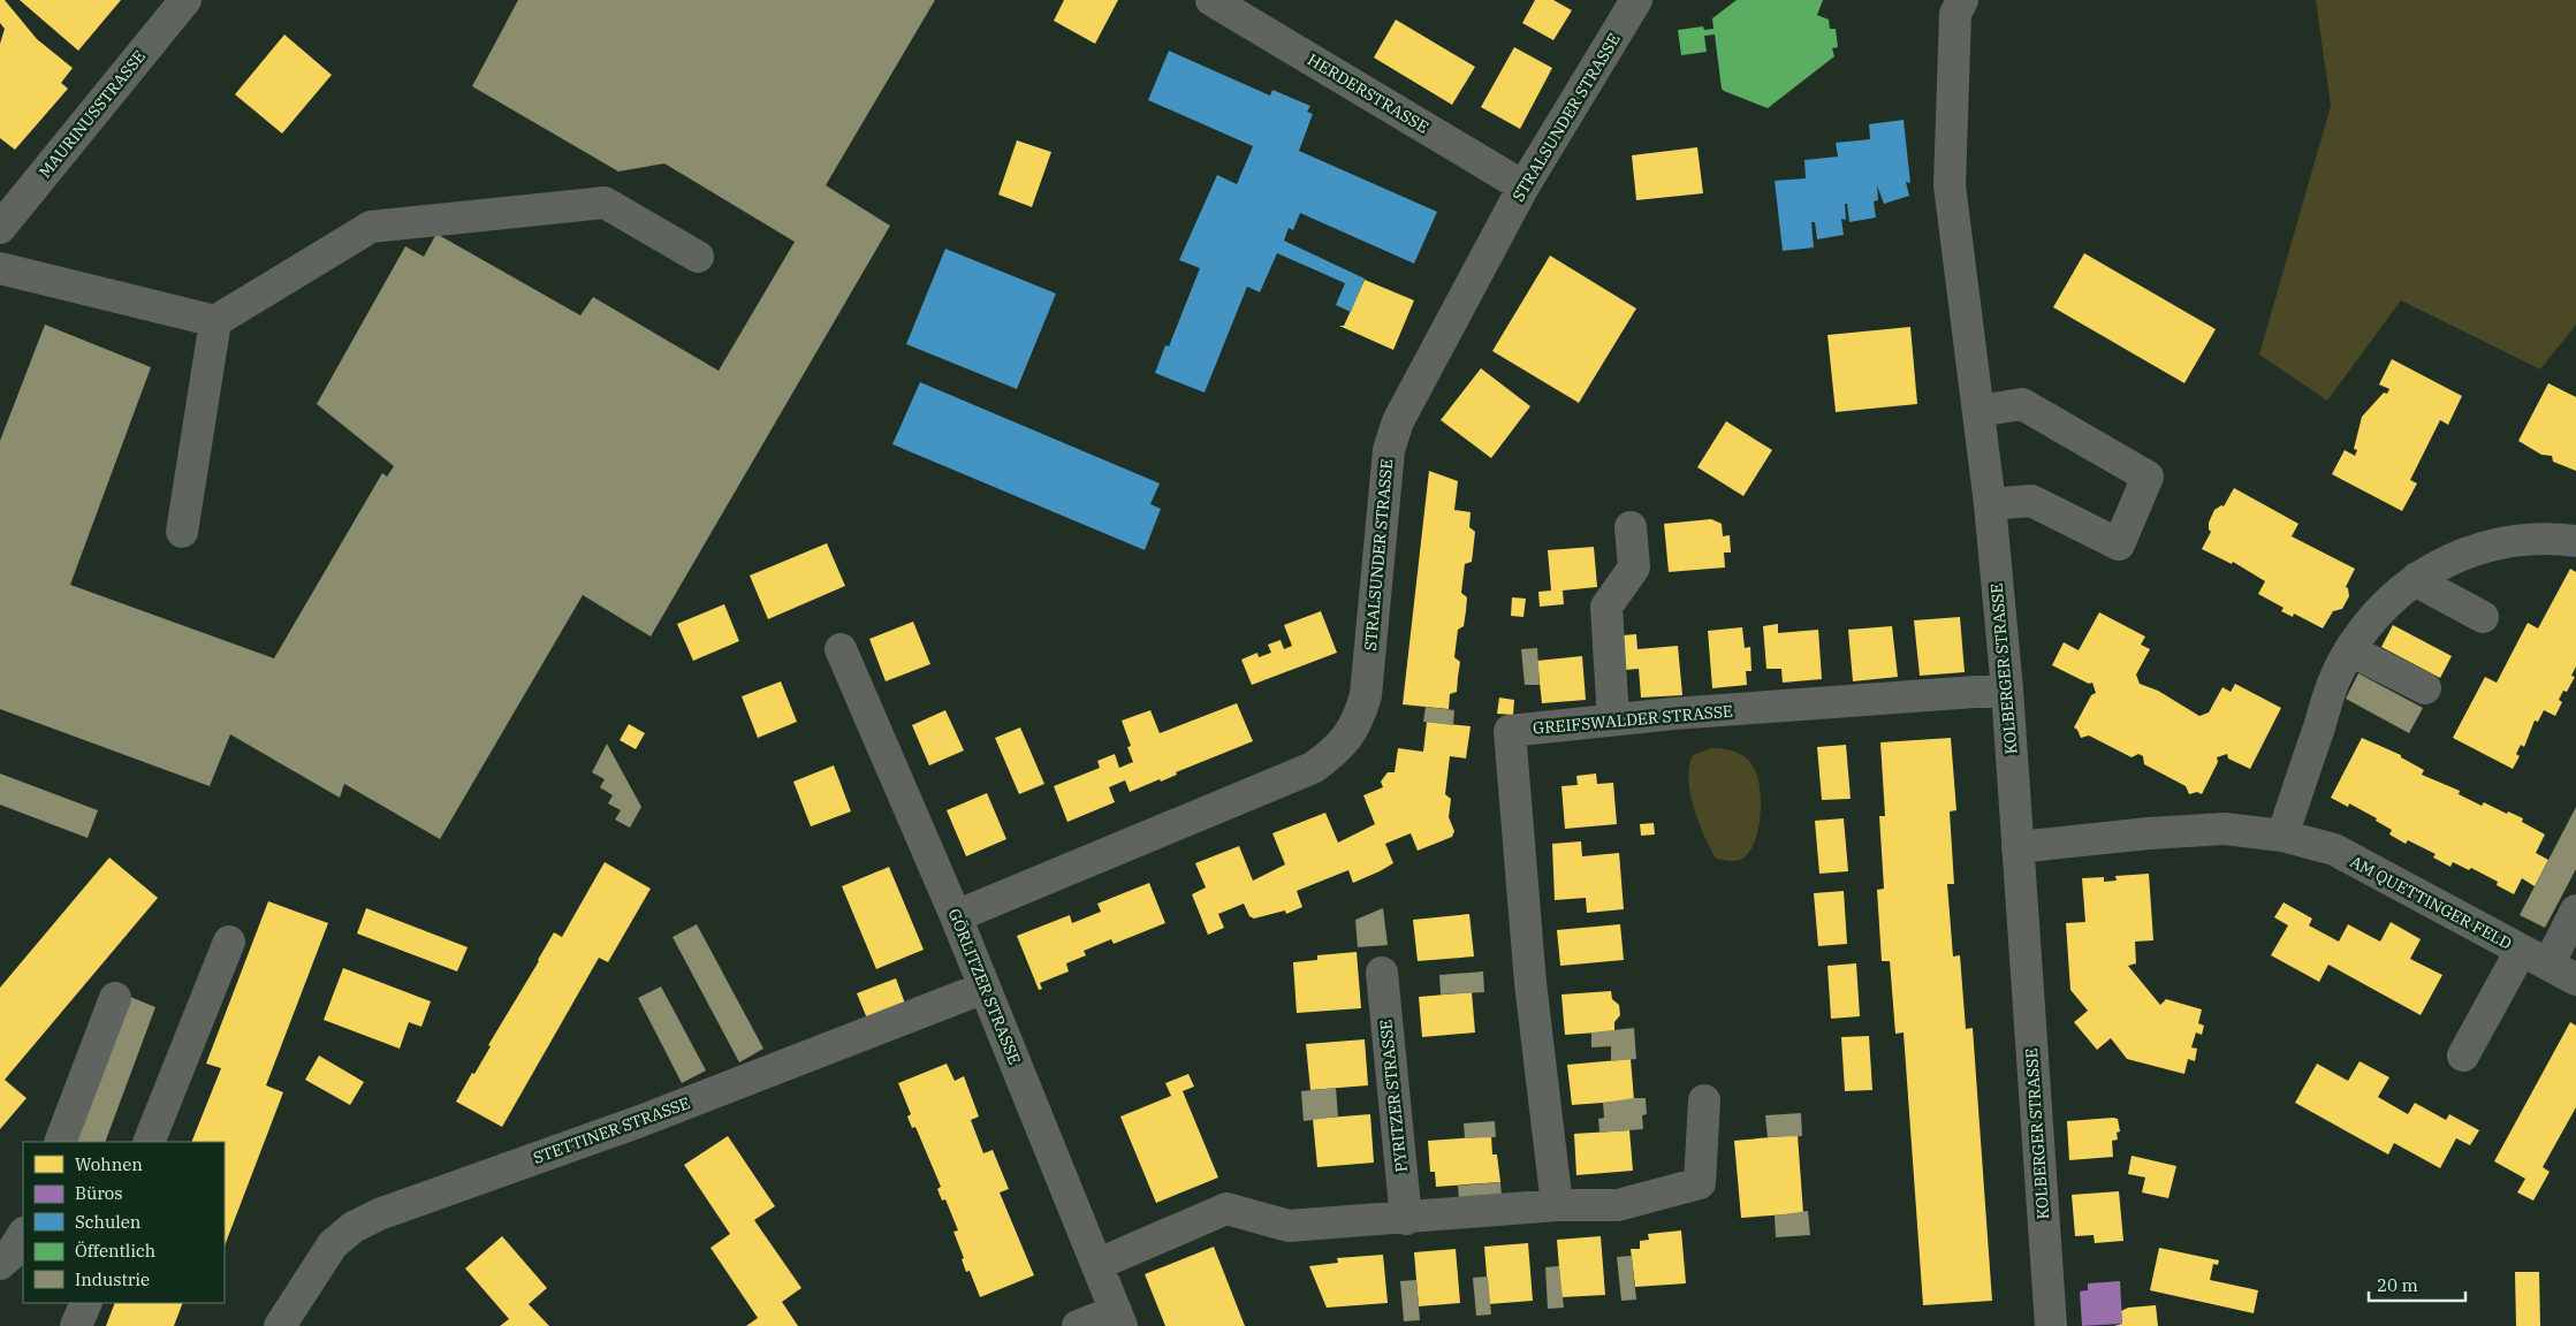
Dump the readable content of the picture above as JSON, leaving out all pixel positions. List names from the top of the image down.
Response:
{
  "streets": {
    "street": [
      "HERDERSTRASSE",
      "MAURINUSSTRASSE",
      "STRALSUNDER STRASSE",
      "KOLBERGER STRASSE",
      "GREIFSWALDER STRASSE",
      "AM QUETTINGER FELD",
      "GÖRLITZER STRASSE",
      "PYRITZER STRASSE",
      "STETTINER STRASSE"
    ]
  },
  "crossings": [
    ["HERDERSTRASSE", "STRALSUNDER STRASSE"],
    ["STRALSUNDER STRASSE", "GÖRLITZER STRASSE"],
    ["KOLBERGER STRASSE", "GREIFSWALDER STRASSE"],
    ["KOLBERGER STRASSE", "AM QUETTINGER FELD"],
    ["GÖRLITZER STRASSE", "STETTINER STRASSE"]
  ],
  "legend": [
    "Wohnen",
    "Büros",
    "Schulen",
    "Öffentlich",
    "Industrie"
  ],
  "scale_bar": "20 m"
}
